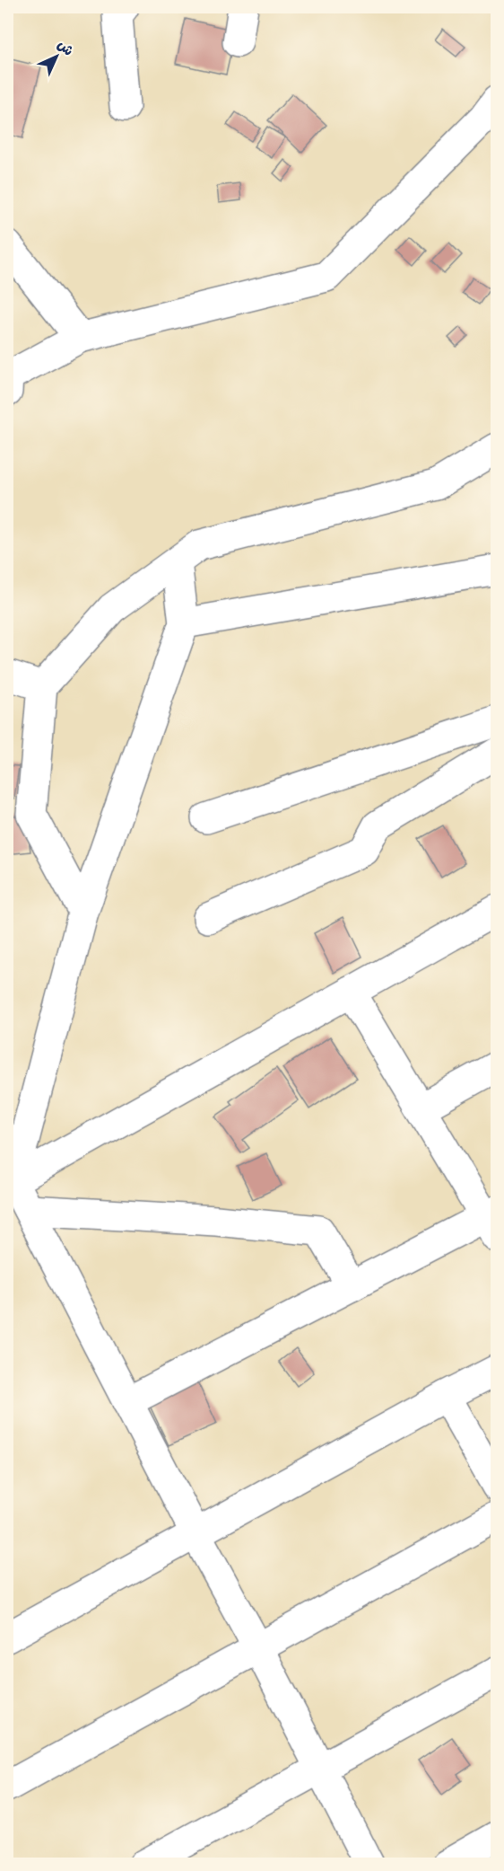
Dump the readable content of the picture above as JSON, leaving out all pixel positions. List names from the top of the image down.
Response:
{
  "north": "top right"
}
